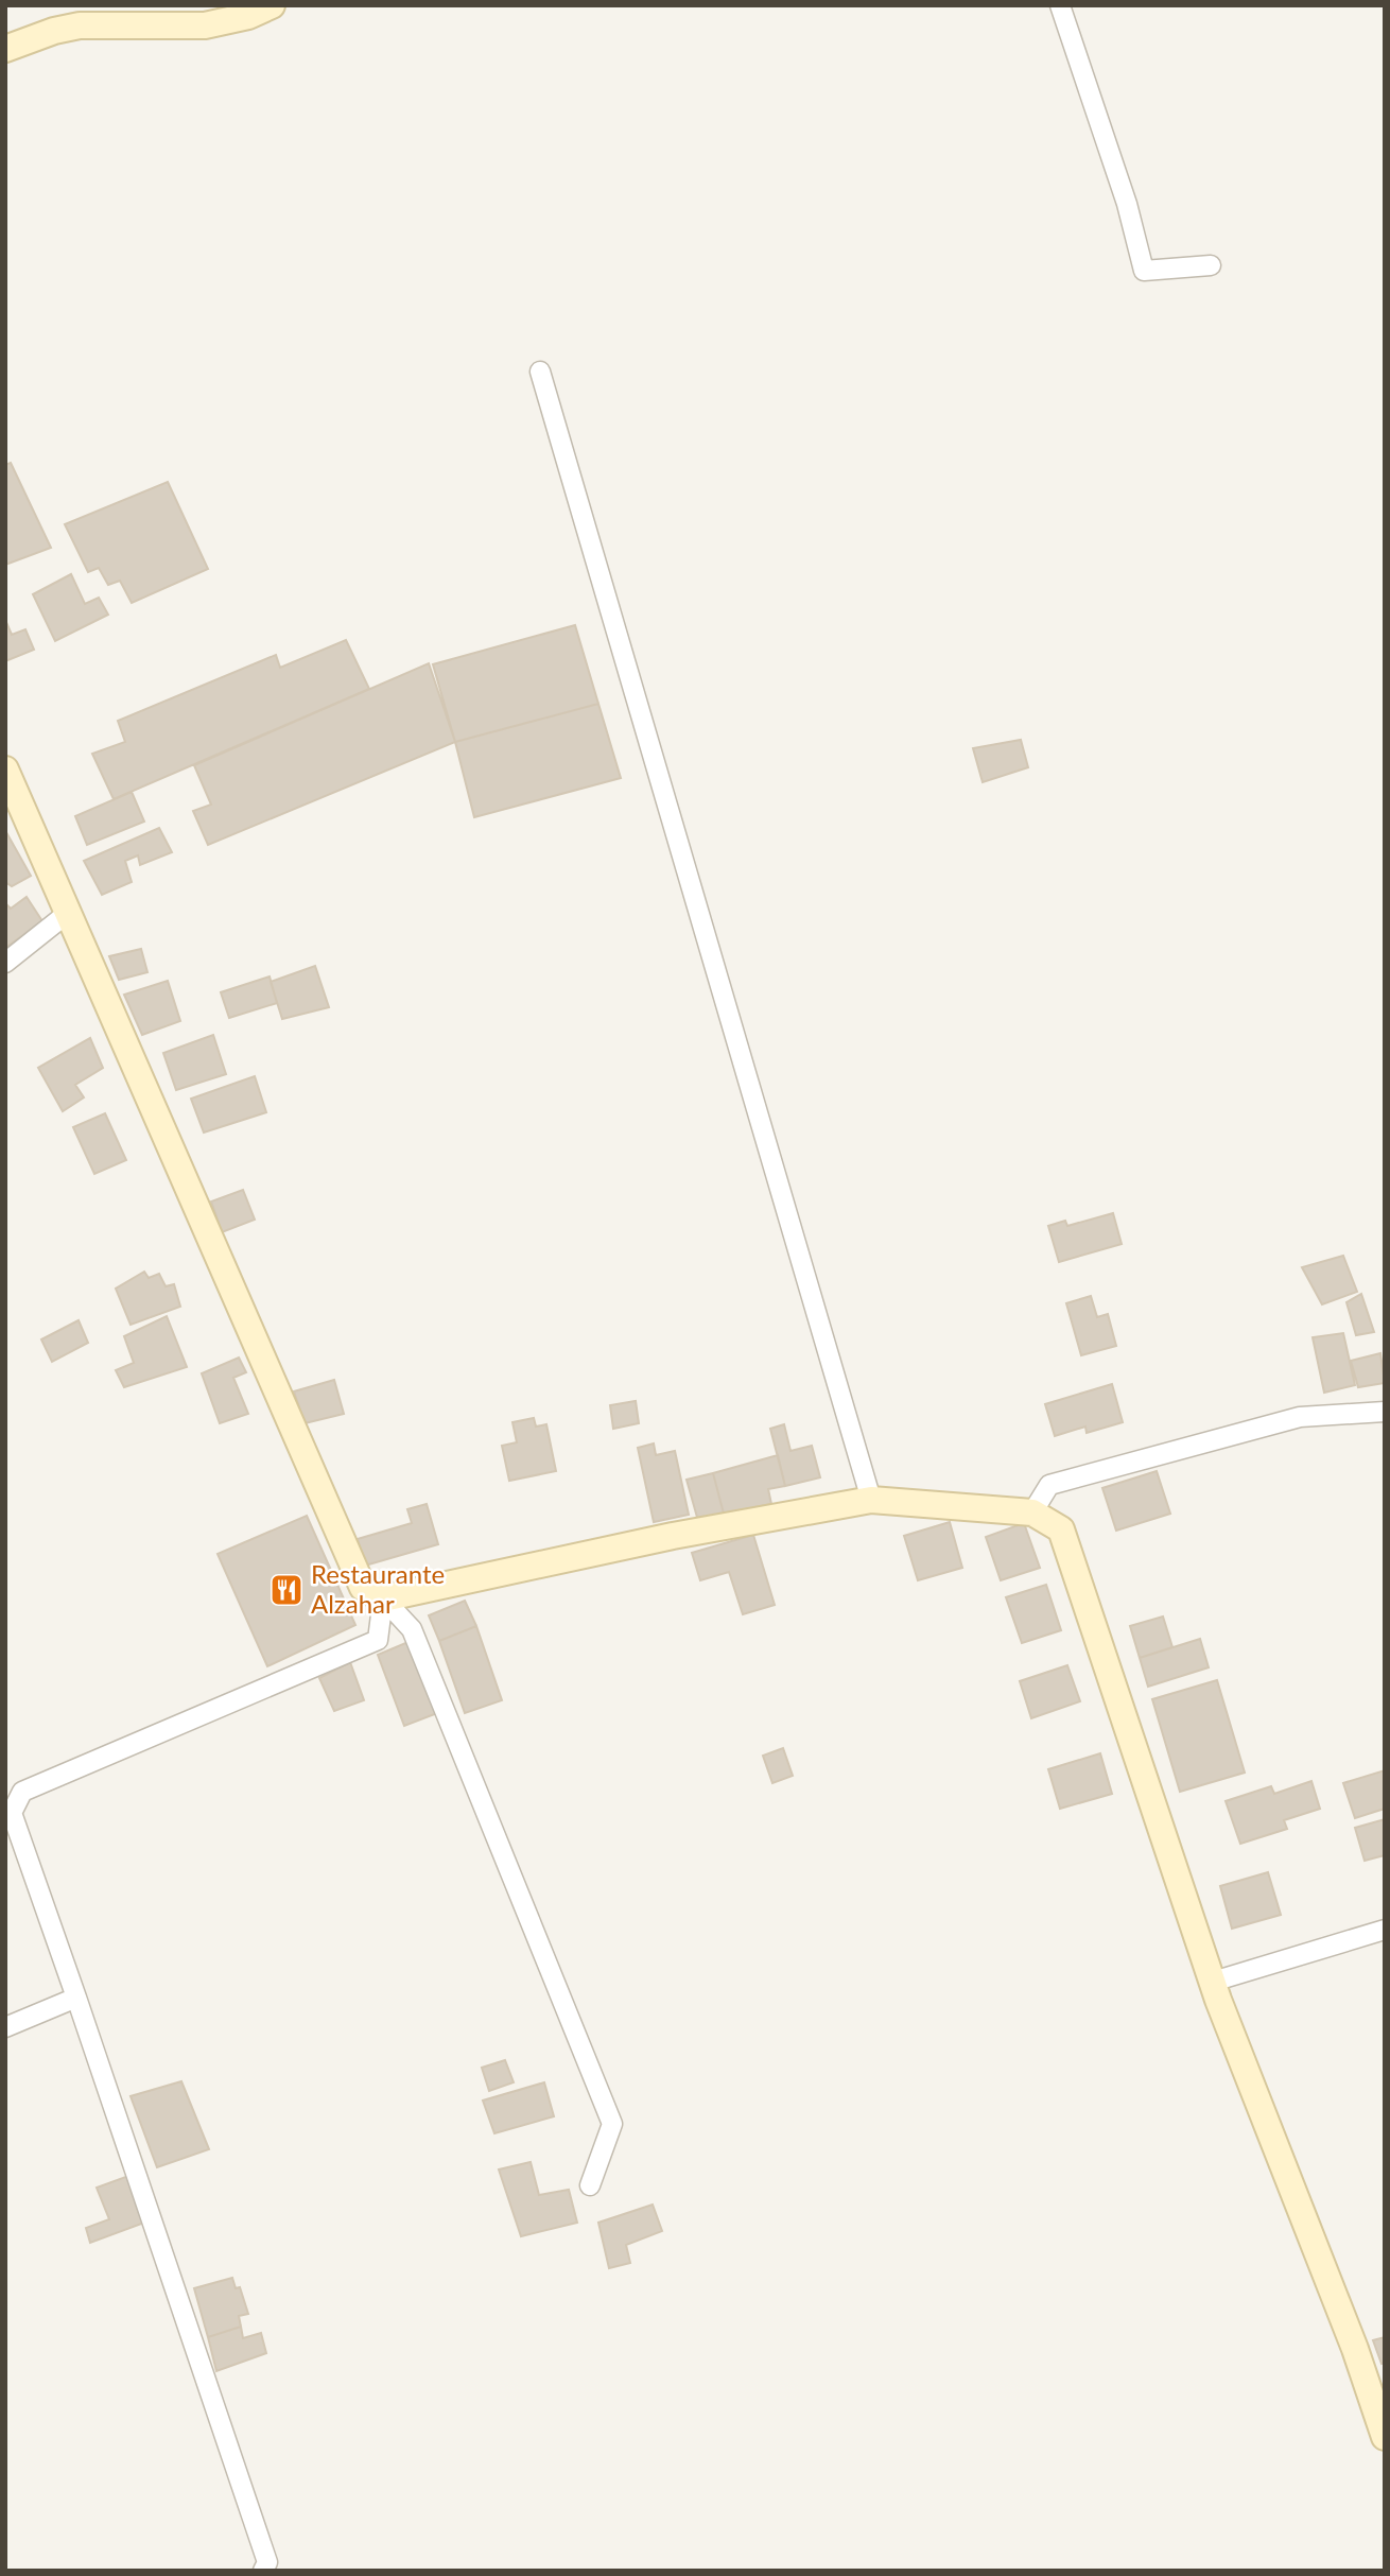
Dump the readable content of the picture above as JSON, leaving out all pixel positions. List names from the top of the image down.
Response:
{
  "places": {
    "restaurant": ["Restaurante Alzahar"]
  }
}
